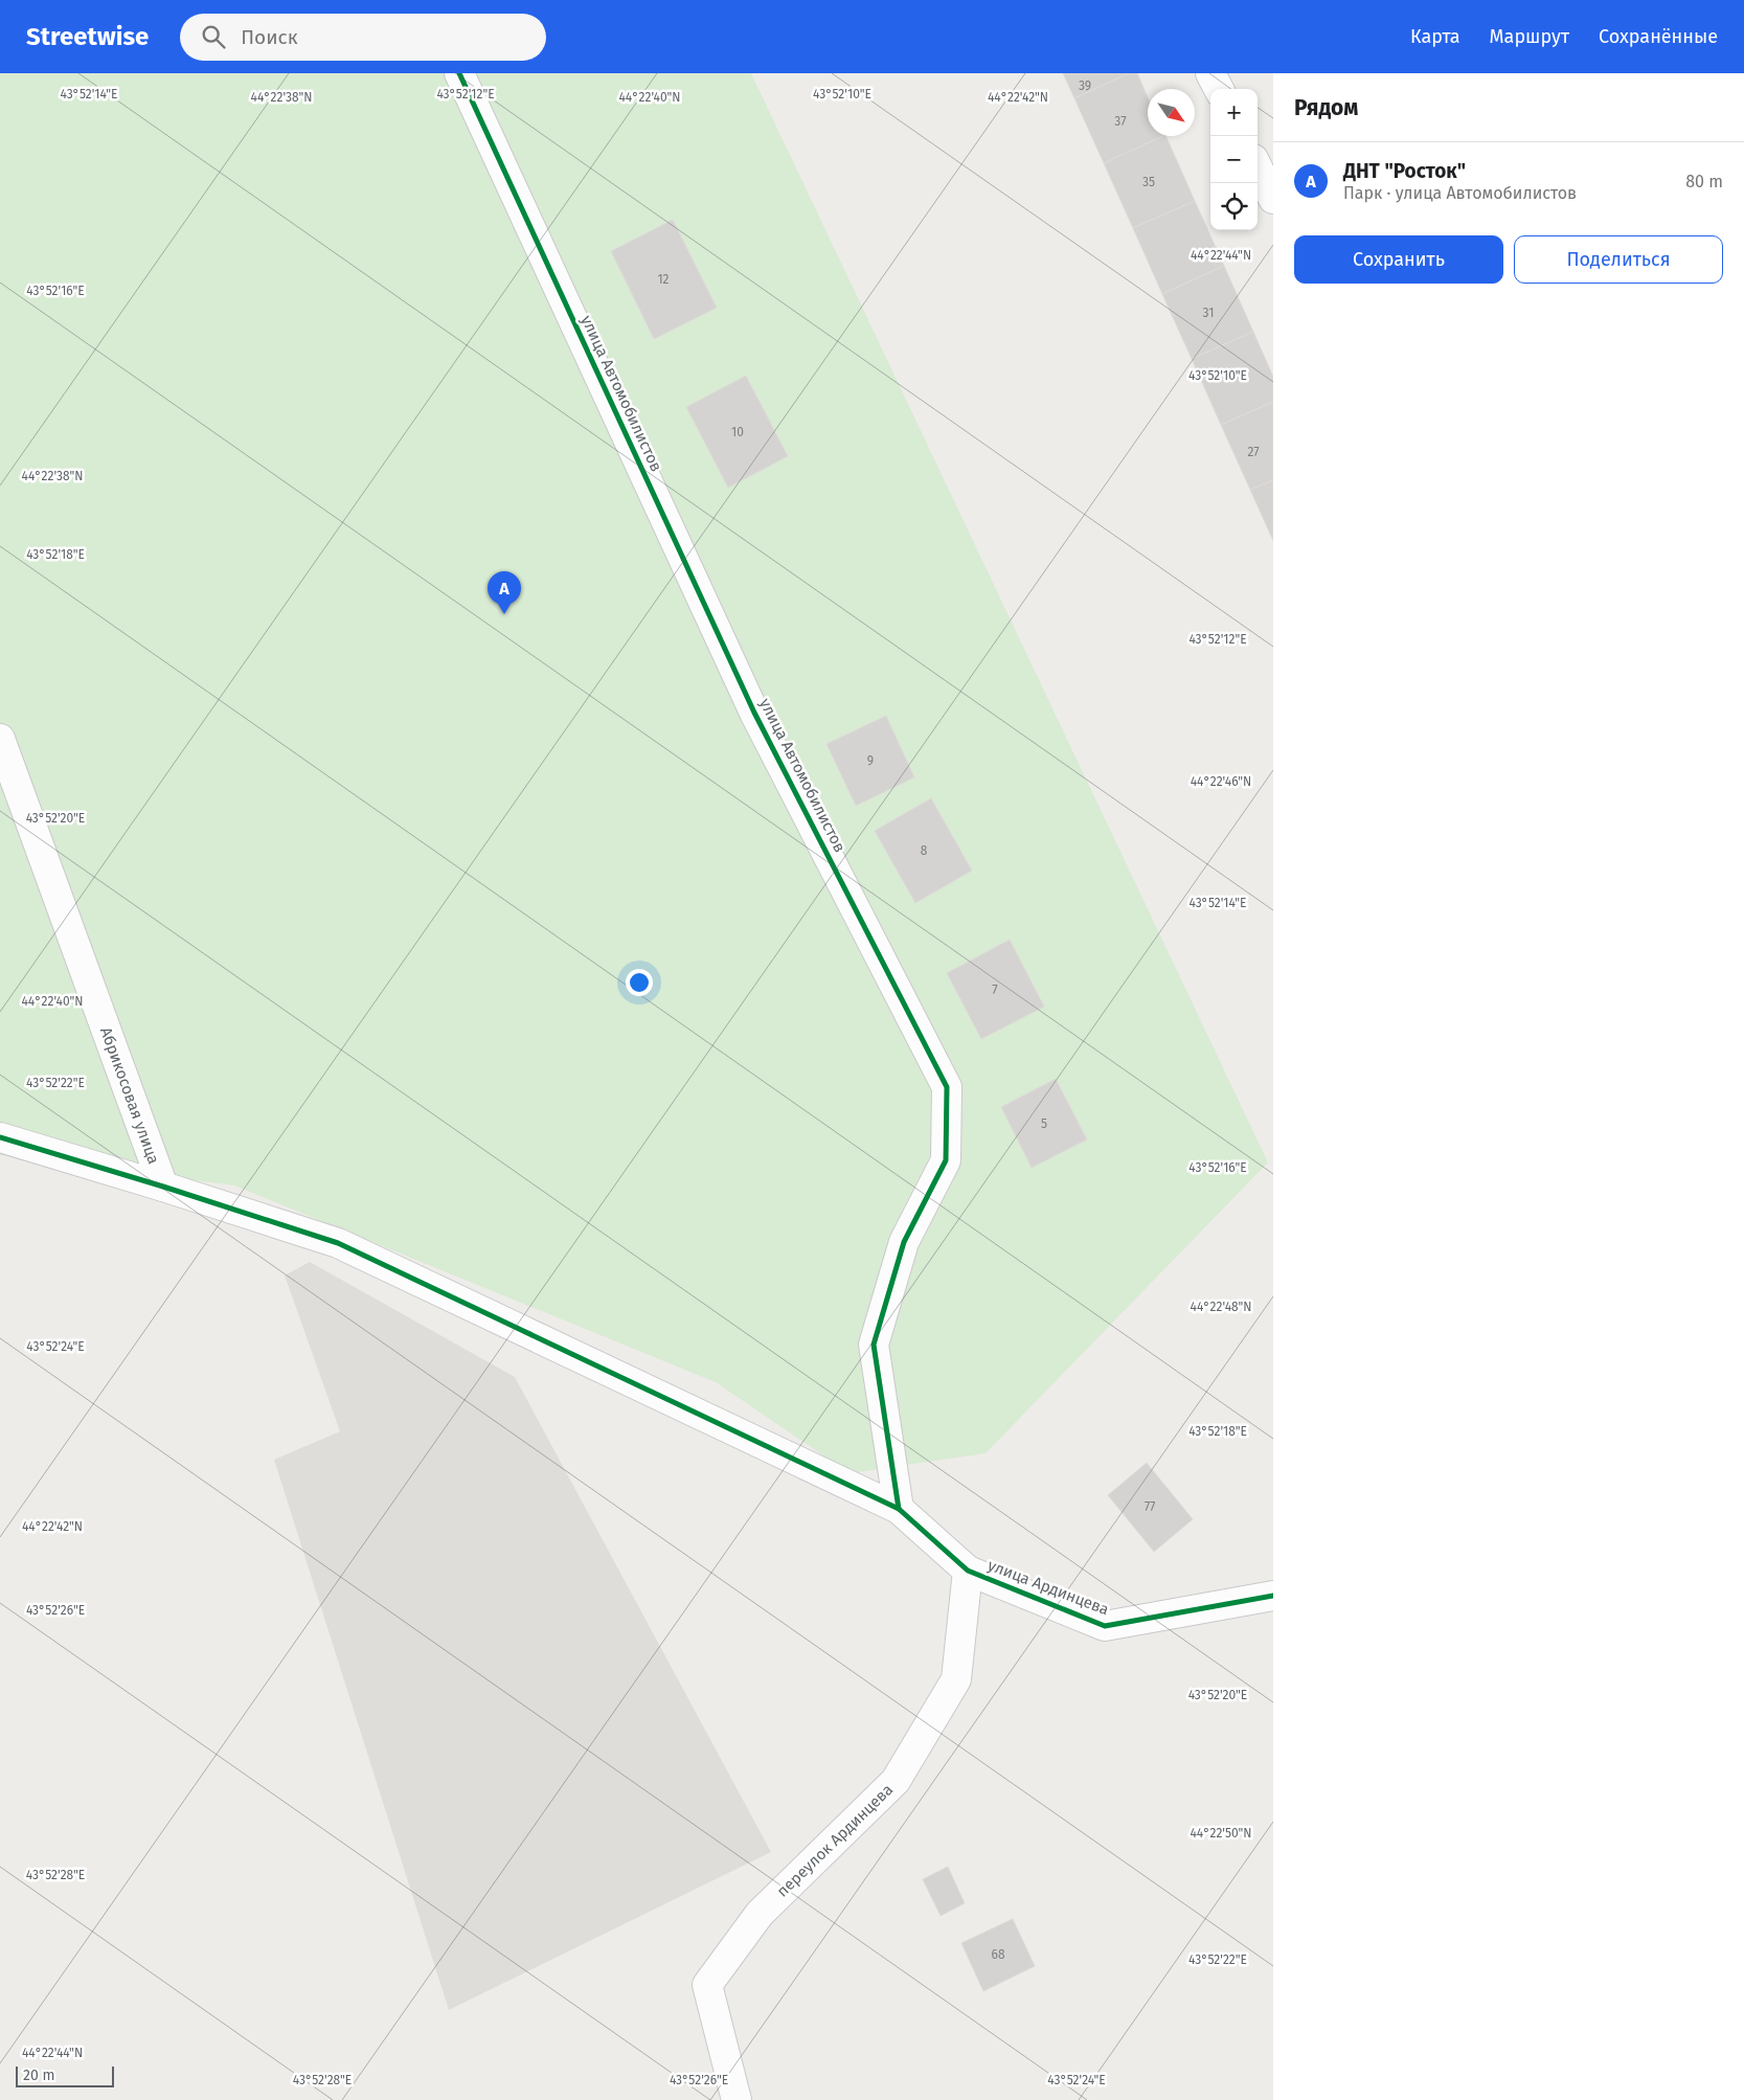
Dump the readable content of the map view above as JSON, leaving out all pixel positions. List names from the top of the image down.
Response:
{
  "streets": {
    "street": [
      "улица Автомобилистов",
      "Абрикосовая улица",
      "улица Ардинцева",
      "переулок Ардинцева"
    ]
  },
  "crossings": [
    ["улица Автомобилистов", "улица Ардинцева"],
    ["Абрикосовая улица", "улица Ардинцева"],
    ["улица Ардинцева", "переулок Ардинцева"]
  ],
  "house_numbers": [
    "39",
    "37",
    "35",
    "12",
    "31",
    "10",
    "27",
    "9",
    "8",
    "7",
    "5",
    "77",
    "68"
  ],
  "scale_bar": "20 m",
  "north": "bottom right",
  "page": {
    "header": "Streetwise",
    "search": "Поиск",
    "nav": ["Карта", "Маршрут", "Сохранённые"],
    "heading": "Рядом",
    "map_buttons": ["+", "−"],
    "list": [
      {
        "mark": "A",
        "name": "ДНТ \"Росток\"",
        "note": "Парк · улица Автомобилистов",
        "value": "80 m"
      }
    ],
    "buttons": ["Сохранить", "Поделиться"],
    "pins": "A",
    "scale": "20 m"
  },
  "coordinates": [
    "43°52'14\"E",
    "43°52'12\"E",
    "43°52'10\"E",
    "44°22'38\"N",
    "44°22'40\"N",
    "44°22'42\"N",
    "44°22'44\"N",
    "43°52'16\"E",
    "43°52'18\"E",
    "44°22'46\"N",
    "43°52'20\"E",
    "43°52'22\"E",
    "44°22'48\"N",
    "43°52'24\"E",
    "43°52'26\"E",
    "44°22'50\"N",
    "43°52'28\"E"
  ]
}
